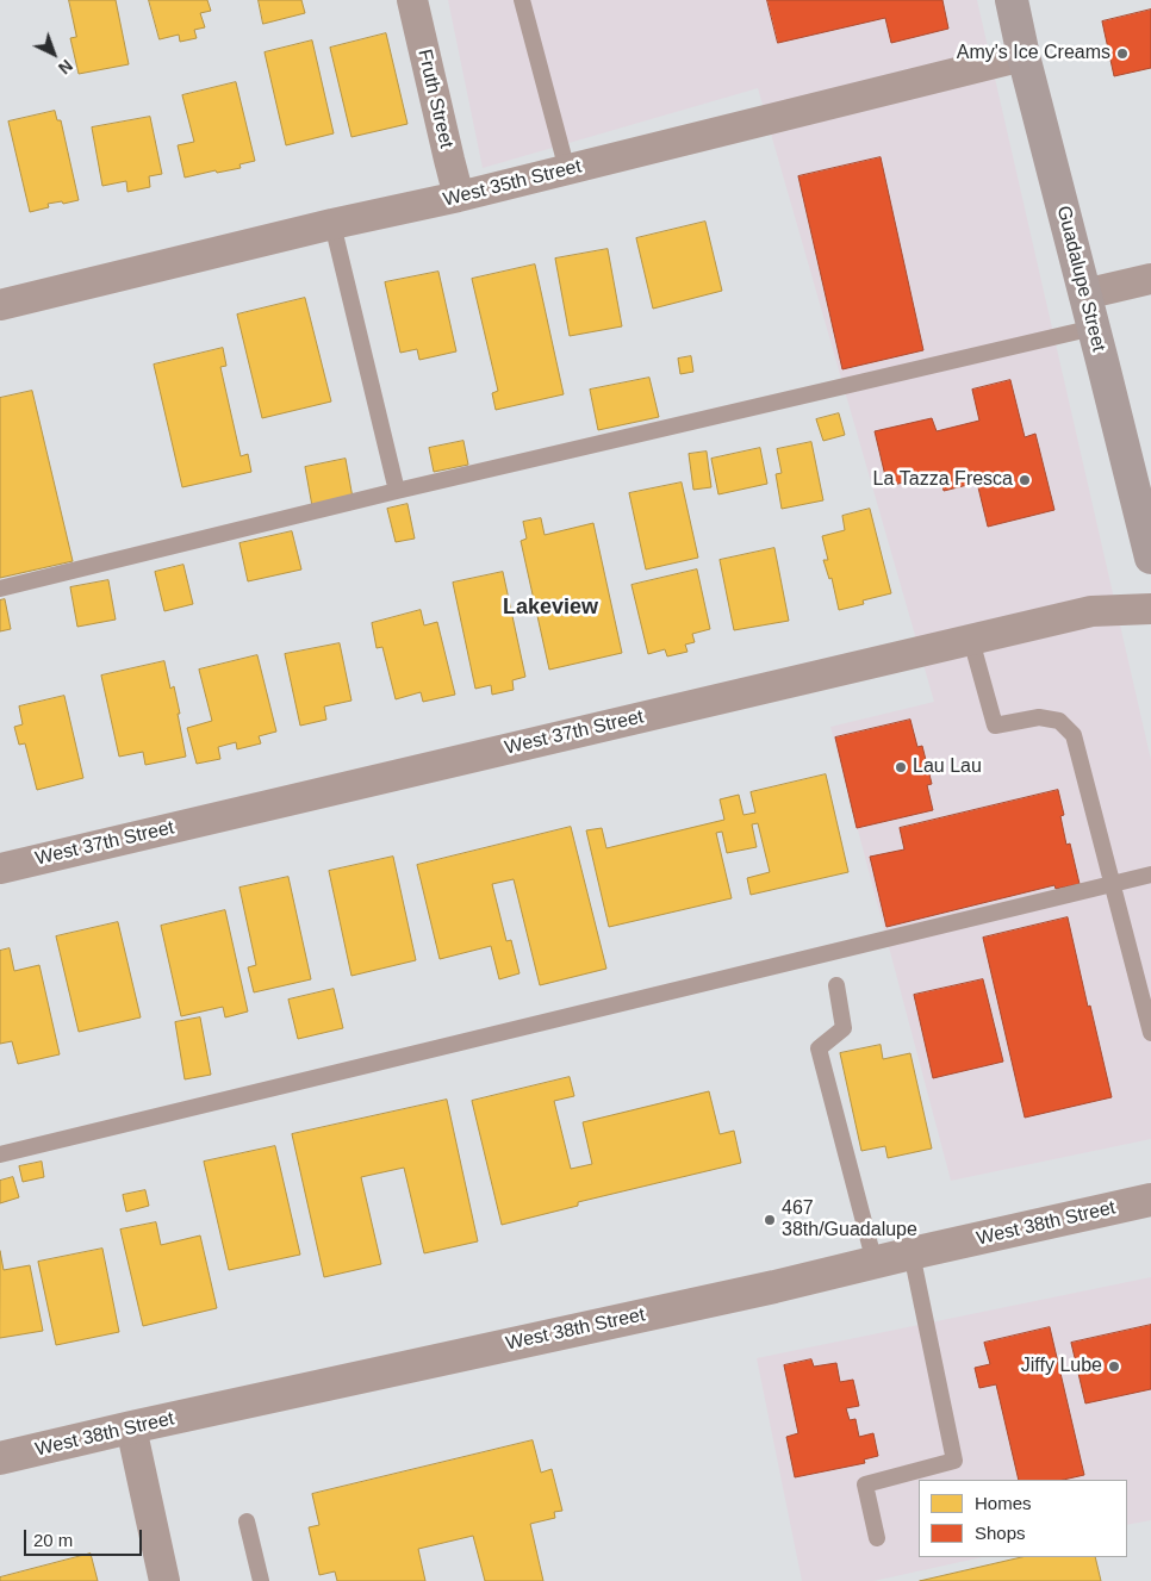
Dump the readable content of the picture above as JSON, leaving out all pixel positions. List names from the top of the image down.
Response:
{
  "streets": {
    "main road": ["Guadalupe Street"],
    "street": [
      "Fruth Street",
      "West 35th Street",
      "West 37th Street",
      "West 38th Street"
    ]
  },
  "crossings": [
    ["Fruth Street", "West 35th Street"],
    ["West 35th Street", "Guadalupe Street"]
  ],
  "districts": ["Lakeview"],
  "places": [
    "Amy's Ice Creams",
    "La Tazza Fresca",
    "Lau Lau",
    "467 38th/Guadalupe",
    "Jiffy Lube"
  ],
  "legend": ["Homes", "Shops"],
  "scale_bar": "20 m",
  "north": "bottom right"
}
